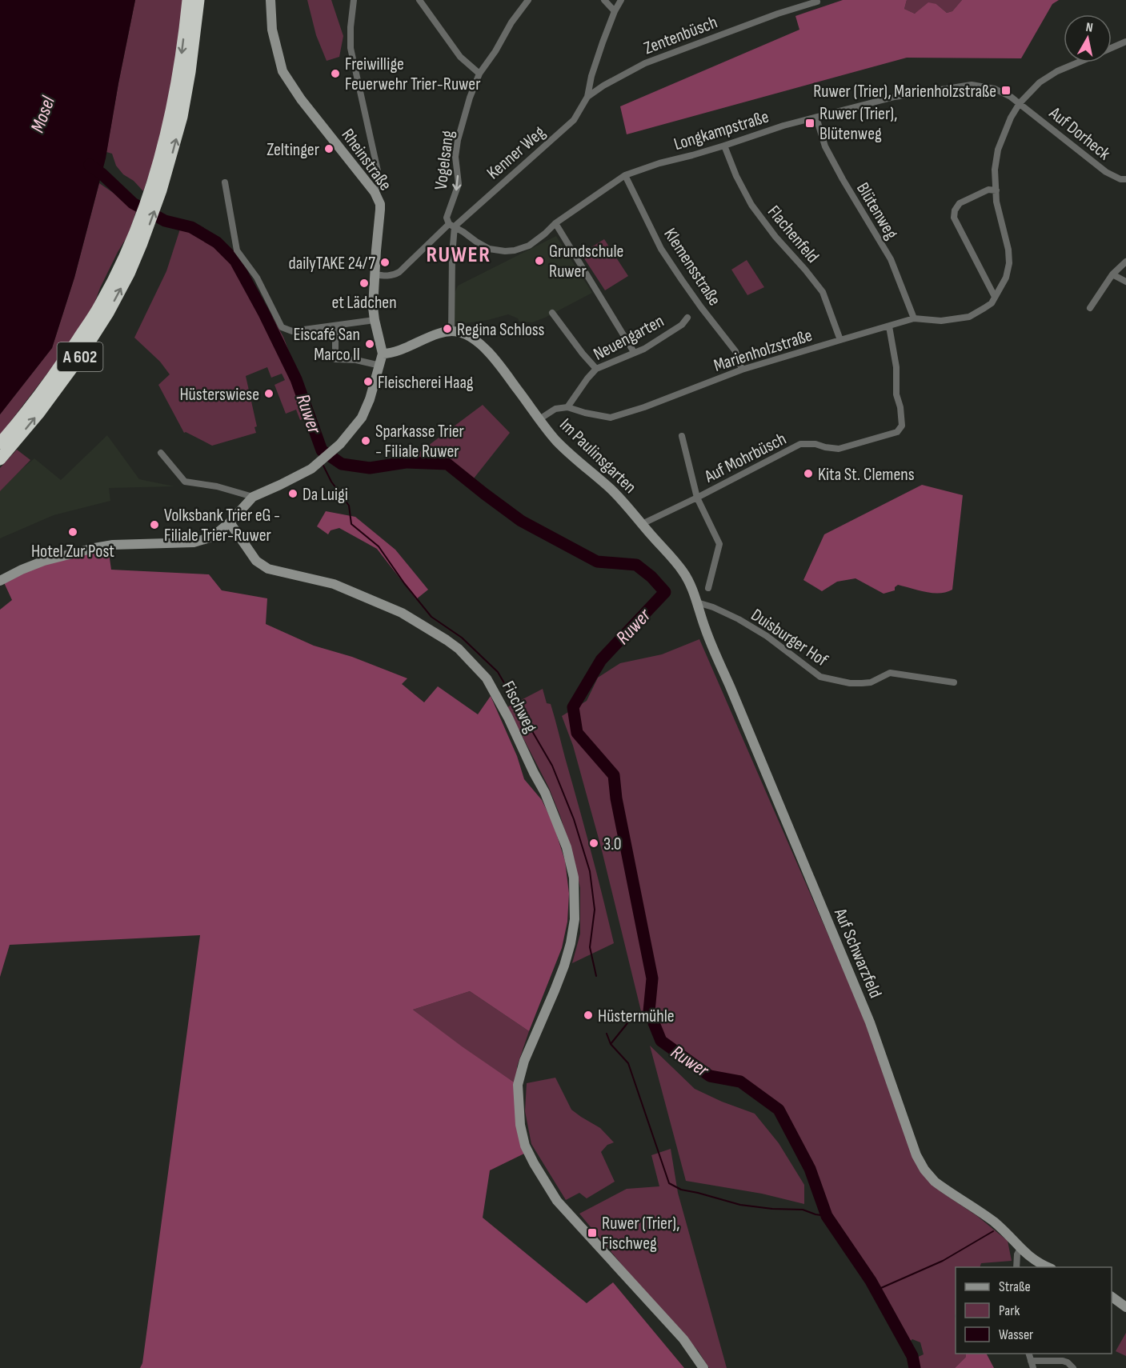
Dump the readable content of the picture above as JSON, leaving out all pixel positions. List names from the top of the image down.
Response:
{
  "streets": {
    "highway": ["A 602"],
    "main road": [
      "Rheinstraße",
      "Im Paulinsgarten",
      "Fischweg",
      "Auf Schwarzfeld"
    ],
    "street": [
      "Zentenbüsch",
      "Longkampstraße",
      "Auf Dorheck",
      "Kenner Weg",
      "Vogelsang",
      "Blütenweg",
      "Flachenfeld",
      "Klemensstraße",
      "Neuengarten",
      "Marienholzstraße",
      "Auf Mohrbüsch",
      "Duisburger Hof"
    ]
  },
  "crossings": [
    ["Zentenbüsch", "Kenner Weg"],
    ["Longkampstraße", "Auf Dorheck"],
    ["Longkampstraße", "Kenner Weg"],
    ["Longkampstraße", "Vogelsang"],
    ["Longkampstraße", "Blütenweg"],
    ["Longkampstraße", "Flachenfeld"],
    ["Longkampstraße", "Klemensstraße"],
    ["Longkampstraße", "Marienholzstraße"],
    ["Auf Dorheck", "Marienholzstraße"],
    ["Kenner Weg", "Rheinstraße"],
    ["Kenner Weg", "Vogelsang"],
    ["Vogelsang", "Im Paulinsgarten"],
    ["Blütenweg", "Marienholzstraße"],
    ["Flachenfeld", "Marienholzstraße"],
    ["Klemensstraße", "Marienholzstraße"],
    ["Neuengarten", "Marienholzstraße"],
    ["Marienholzstraße", "Auf Mohrbüsch"],
    ["Im Paulinsgarten", "Auf Mohrbüsch"],
    ["Im Paulinsgarten", "Duisburger Hof"],
    ["Im Paulinsgarten", "Auf Schwarzfeld"]
  ],
  "one_way": ["Vogelsang"],
  "districts": ["RUWER"],
  "water": ["Mosel", "Ruwer"],
  "places": {
    "other": [
      "Freiwillige Feuerwehr Trier-Ruwer",
      "Zeltinger",
      "Grundschule Ruwer",
      "dailyTAKE 24/7",
      "et Lädchen",
      "Regina Schloss",
      "Eiscafé San Marco II",
      "Fleischerei Haag",
      "Hüsterswiese",
      "Sparkasse Trier - Filiale Ruwer",
      "Kita St. Clemens",
      "Da Luigi",
      "Volksbank Trier eG - Filiale Trier-Ruwer",
      "Hotel Zur Post",
      "3.0",
      "Hüstermühle"
    ],
    "transit": ["Ruwer (Trier), Marienholzstraße", "Ruwer (Trier), Blütenweg", "Ruwer (Trier), Fischweg"]
  },
  "legend": ["Straße", "Park", "Wasser"],
  "north": "top"
}
